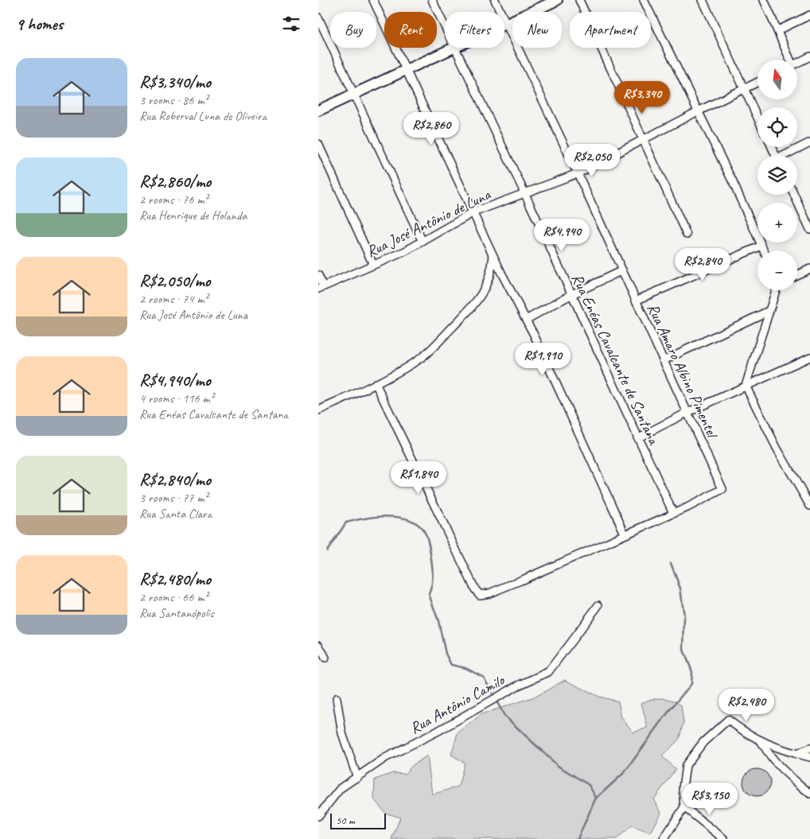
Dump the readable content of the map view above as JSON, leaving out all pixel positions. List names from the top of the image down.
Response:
{
  "streets": {
    "street": [
      "Rua José Antônio de Luna",
      "Rua Enéas Cavalcante de Santana",
      "Rua Amaro Albino Pimentel",
      "Rua Antônio Camilo"
    ]
  },
  "crossings": [
    ["Rua José Antônio de Luna", "Rua Enéas Cavalcante de Santana"],
    ["Rua José Antônio de Luna", "Rua Amaro Albino Pimentel"],
    ["Rua Enéas Cavalcante de Santana", "Rua Amaro Albino Pimentel"]
  ],
  "scale_bar": "50 m",
  "north": "top",
  "page": {
    "heading": "9 homes",
    "chip": [
      "Buy",
      "Rent",
      "Filters",
      "New",
      "Apartment"
    ],
    "list": [
      {
        "name": "R$3,340/mo",
        "note": "3 rooms · 86 m² · Rua Roberval Luna de Oliveira"
      },
      {
        "name": "R$2,860/mo",
        "note": "2 rooms · 76 m² · Rua Henrique de Holanda"
      },
      {
        "name": "R$2,050/mo",
        "note": "2 rooms · 74 m² · Rua José Antônio de Luna"
      },
      {
        "name": "R$4,940/mo",
        "note": "4 rooms · 116 m² · Rua Enéas Cavalcante de Santana"
      },
      {
        "name": "R$2,840/mo",
        "note": "3 rooms · 77 m² · Rua Santa Clara"
      },
      {
        "name": "R$2,480/mo",
        "note": "2 rooms · 66 m² · Rua Santanópolis"
      }
    ],
    "map_buttons": ["+", "−"],
    "price": [
      "R$3,340",
      "R$2,860",
      "R$2,050",
      "R$4,940",
      "R$2,840",
      "R$1,910",
      "R$1,840",
      "R$2,480",
      "R$3,150"
    ],
    "scale": "50 m"
  }
}
